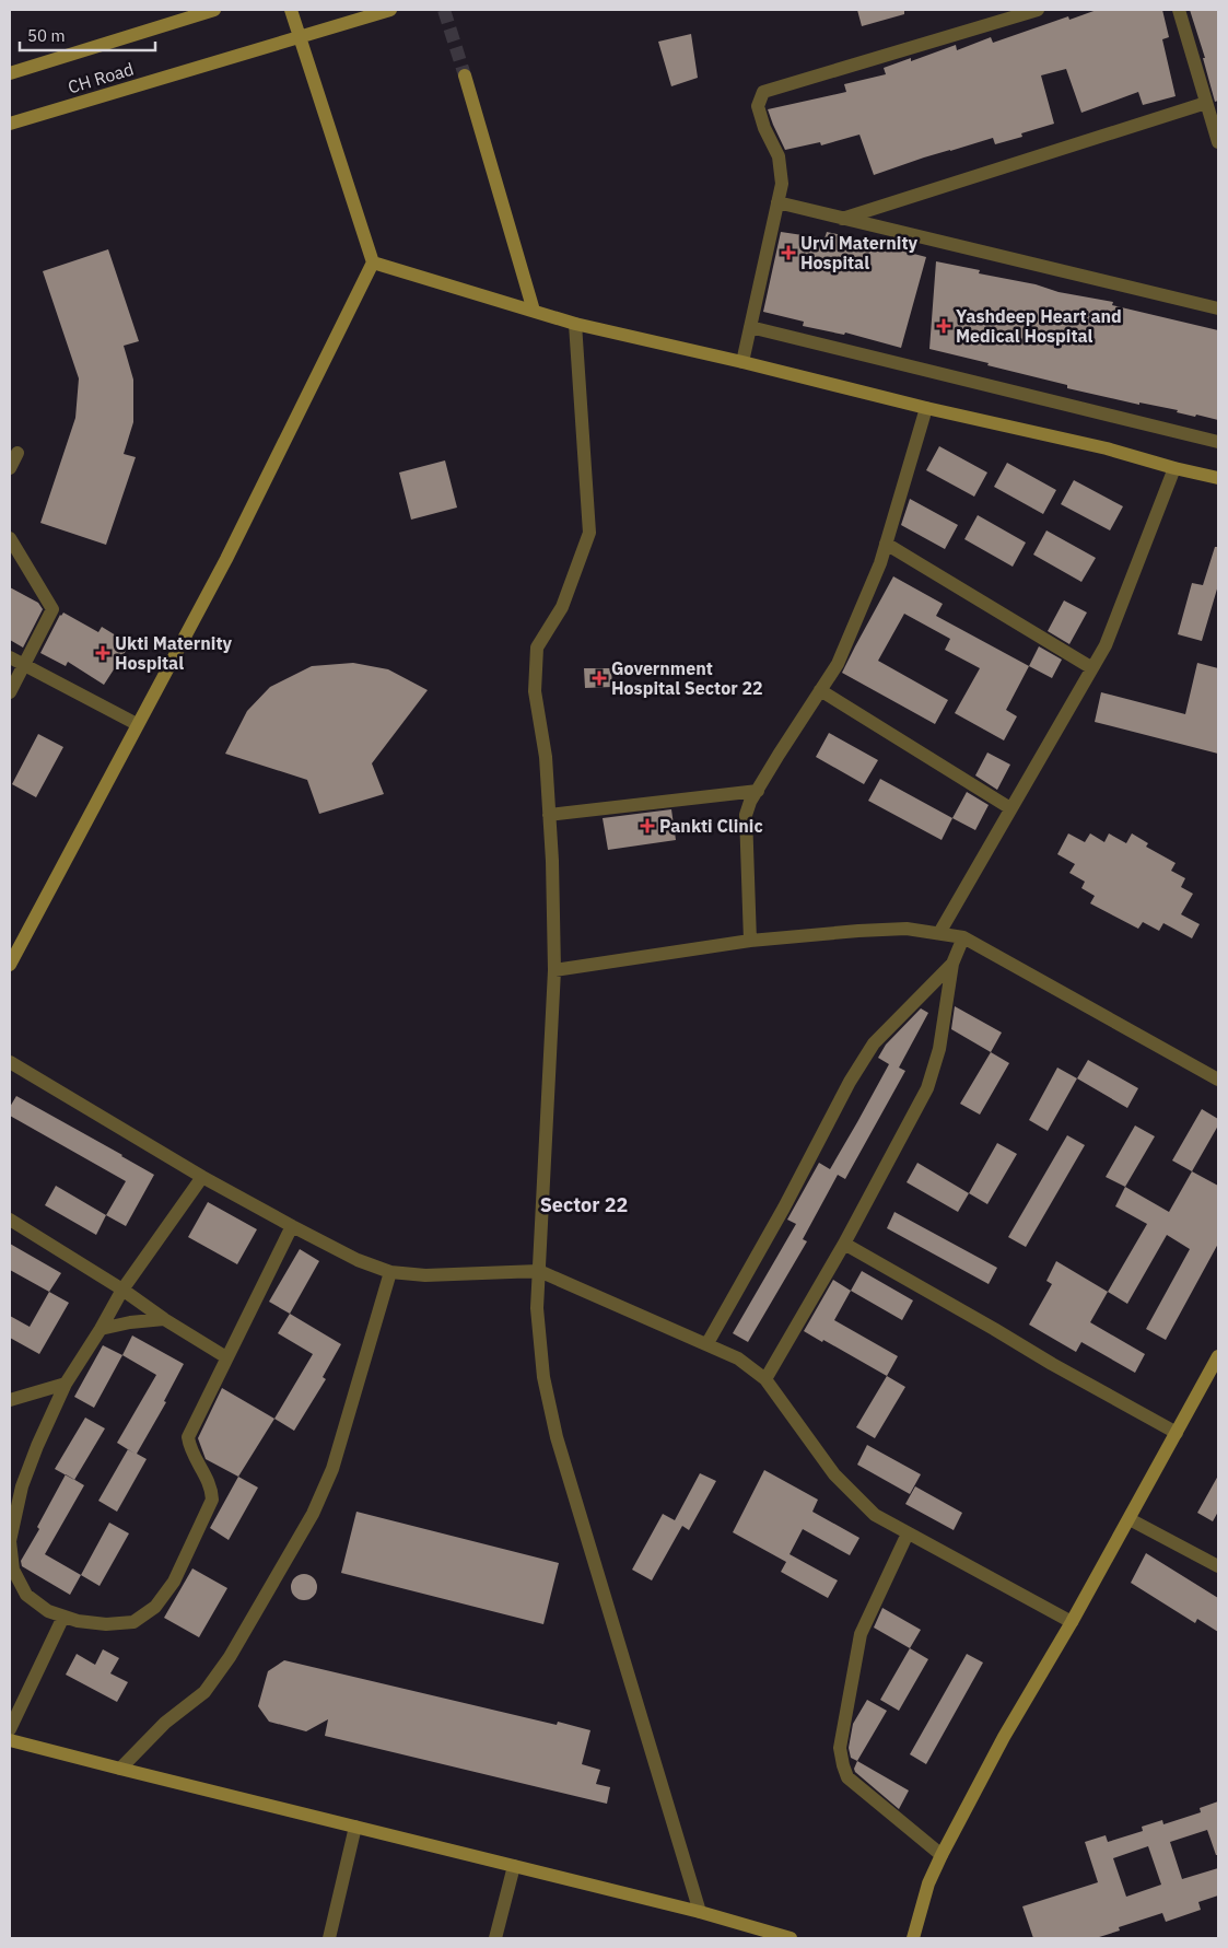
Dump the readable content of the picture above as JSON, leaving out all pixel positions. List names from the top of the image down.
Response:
{
  "streets": {
    "street": ["CH Road"]
  },
  "districts": ["Sector 22"],
  "places": {
    "health": [
      "Urvi Maternity Hospital",
      "Yashdeep Heart and Medical Hospital",
      "Ukti Maternity Hospital",
      "Government Hospital Sector 22",
      "Pankti Clinic"
    ]
  },
  "scale_bar": "50 m"
}
